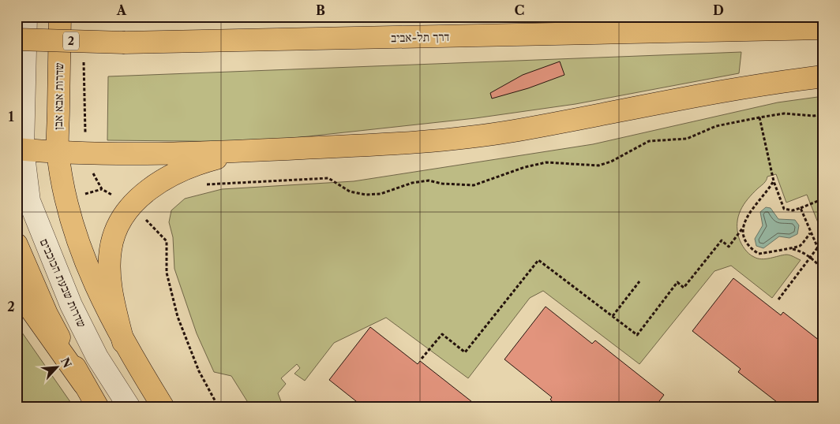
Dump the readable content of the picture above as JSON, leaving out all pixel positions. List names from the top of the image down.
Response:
{
  "streets": {
    "main road": ["דרך תל-אביב", "2", "שדרות אבא אבן"],
    "lane": ["שדרות שבעת הכוכבים"]
  },
  "north": "top right",
  "grid": {
    "columns": [
      "A",
      "B",
      "C",
      "D"
    ],
    "rows": ["1", "2"]
  }
}
